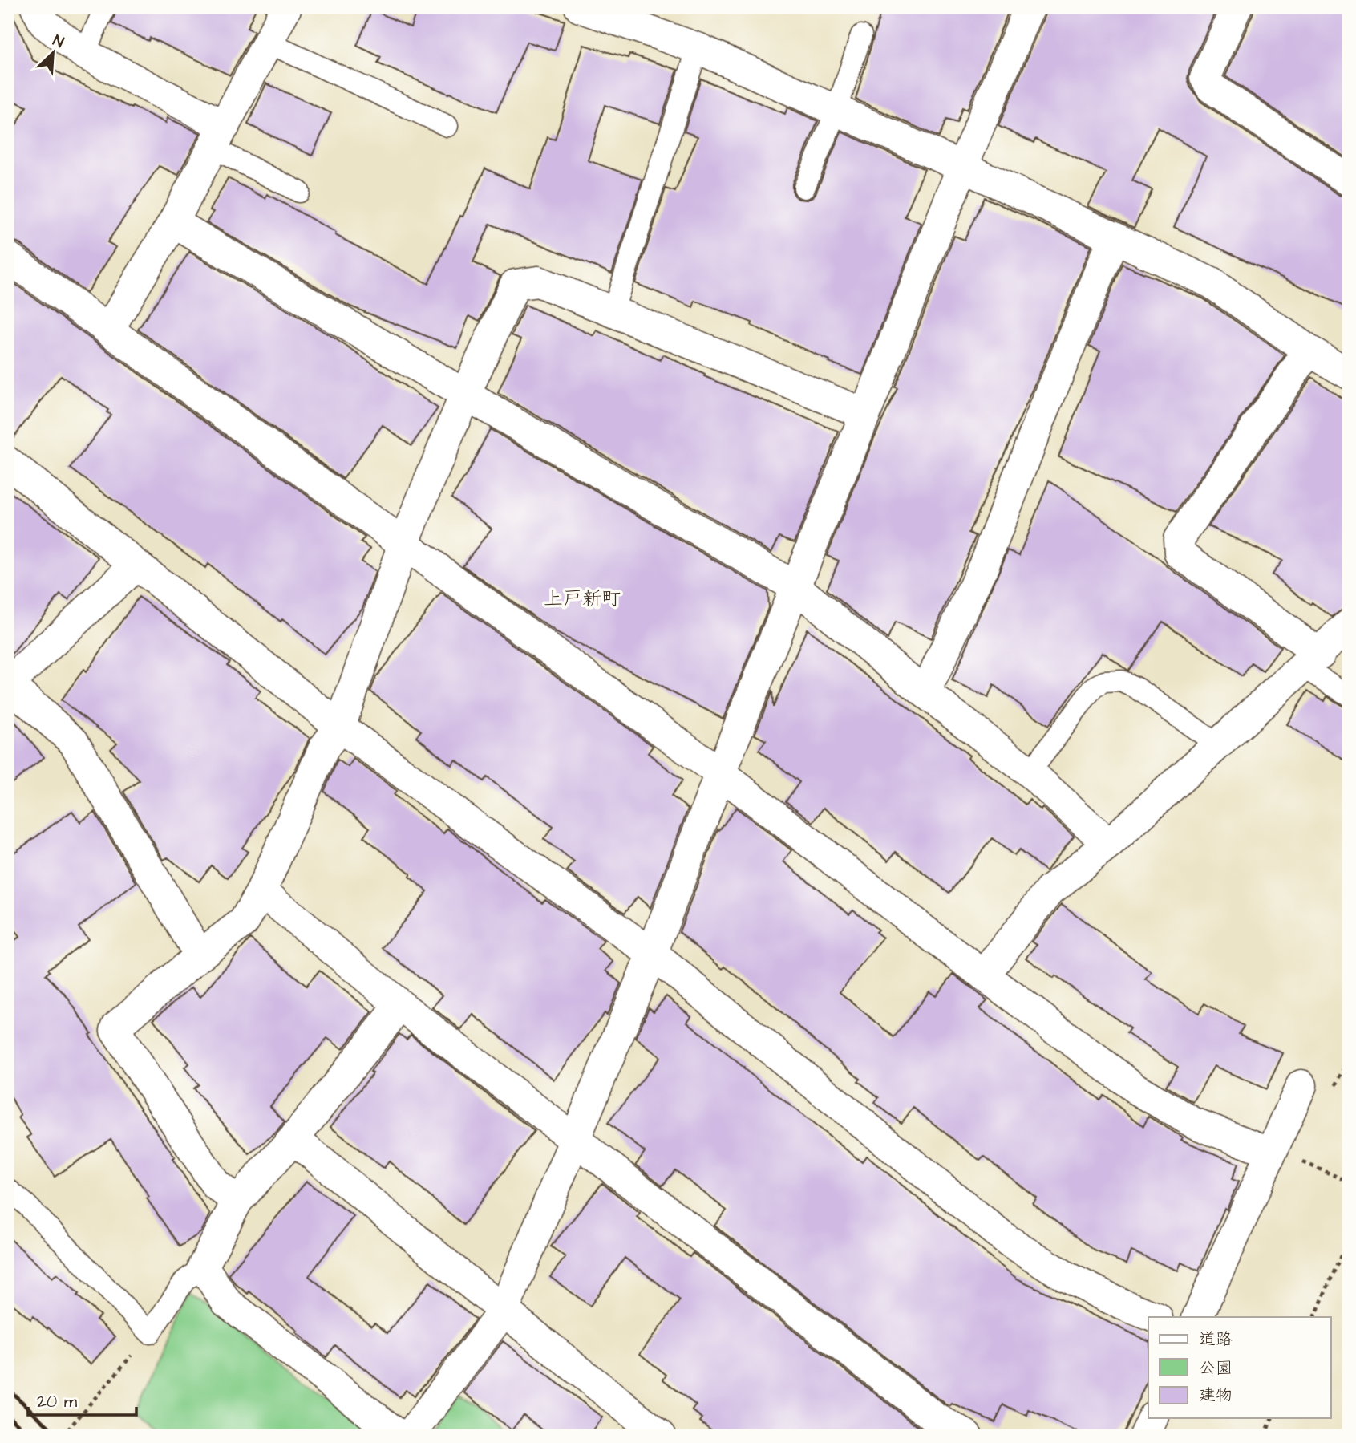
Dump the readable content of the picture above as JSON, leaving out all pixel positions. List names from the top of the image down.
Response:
{
  "districts": ["上戸新町"],
  "legend": ["道路", "公園", "建物"],
  "scale_bar": "20 m",
  "north": "top right"
}
